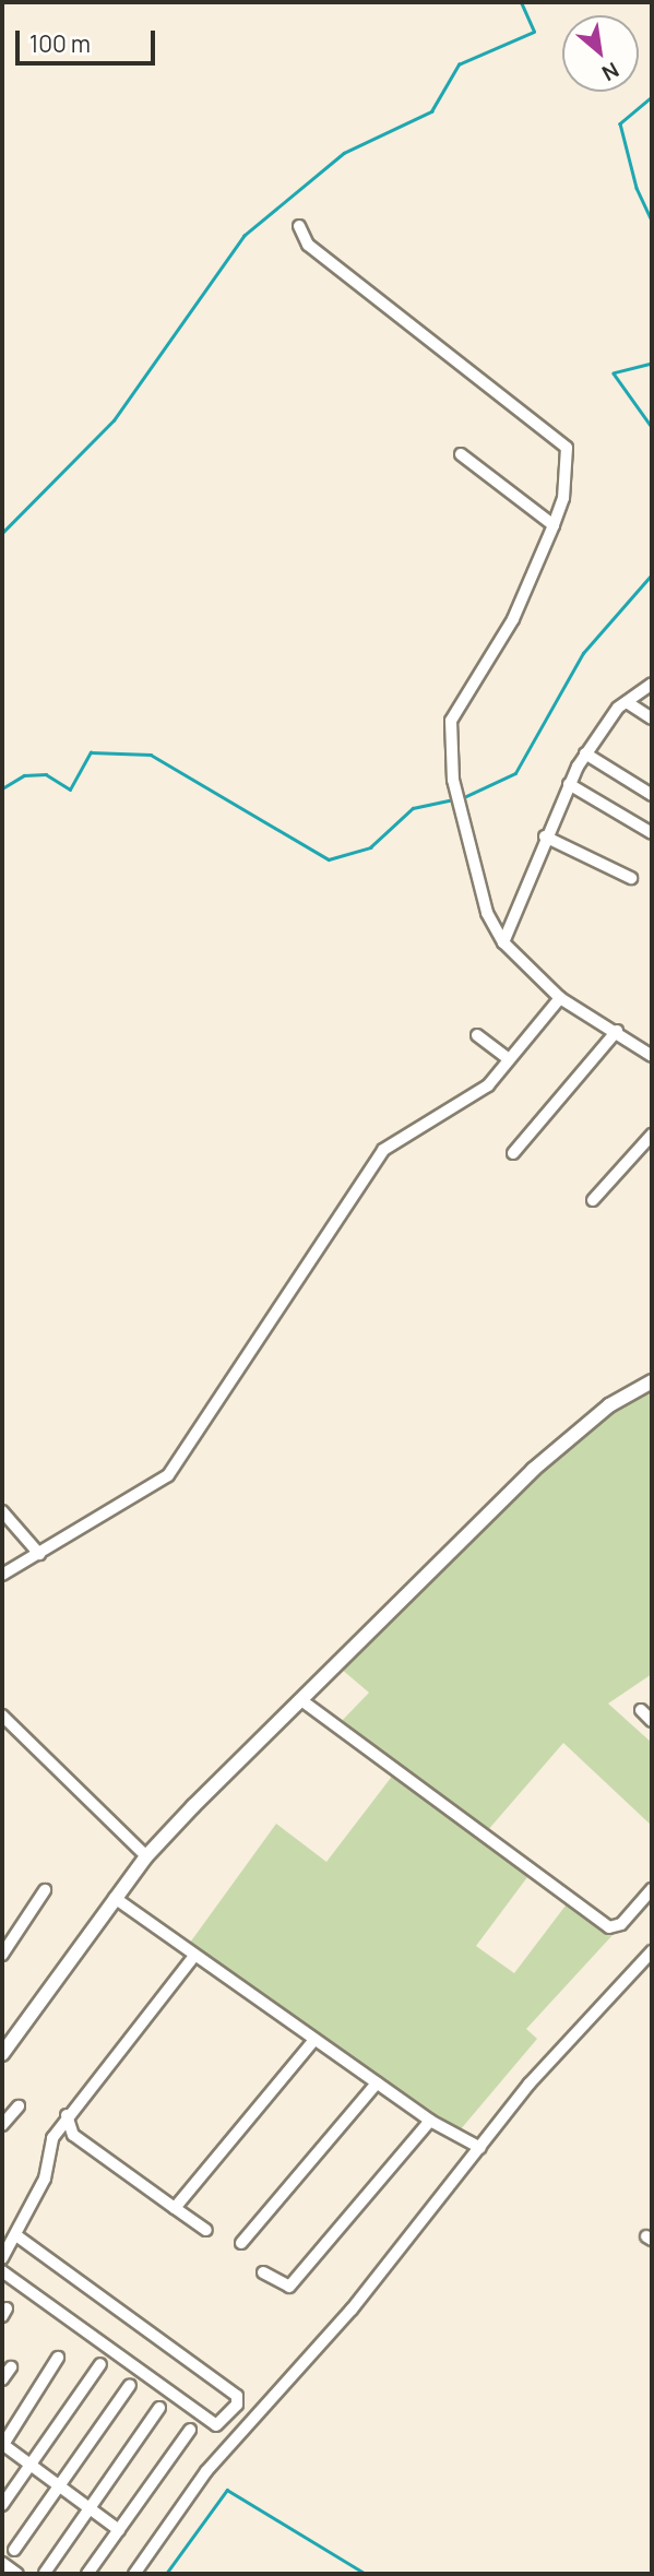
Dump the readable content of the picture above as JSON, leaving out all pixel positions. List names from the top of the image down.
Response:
{
  "scale_bar": "100 m",
  "north": "bottom right"
}
